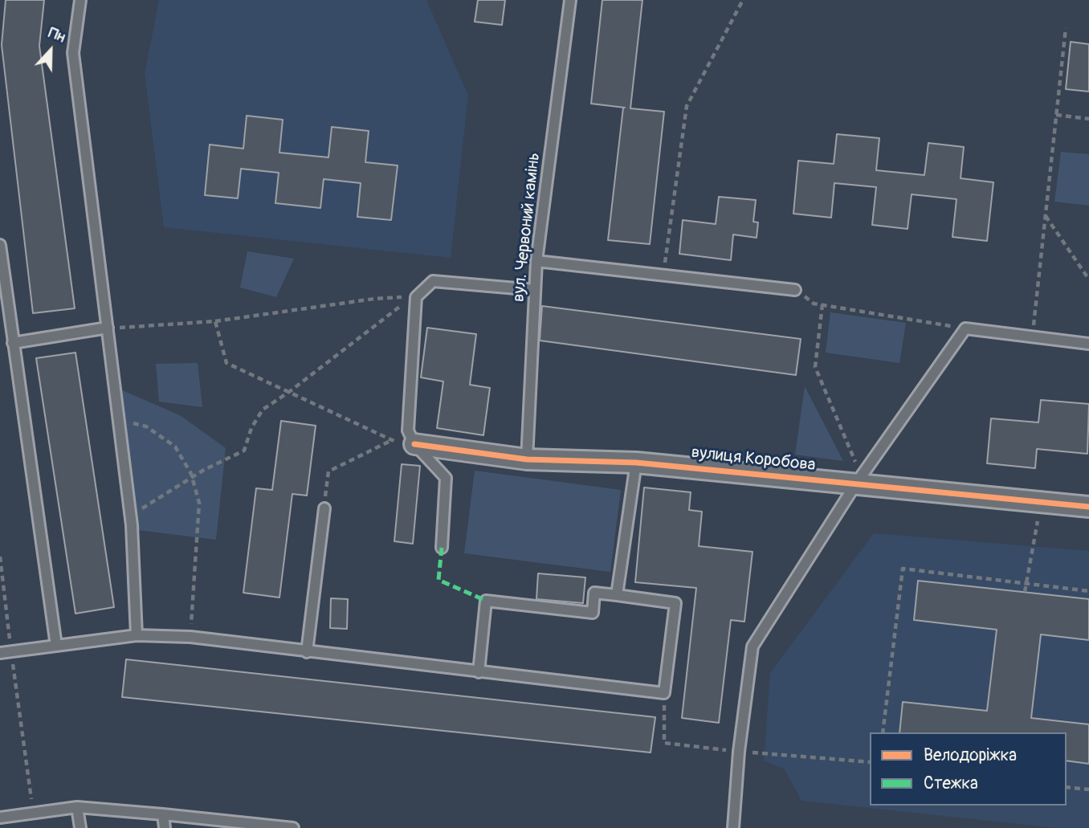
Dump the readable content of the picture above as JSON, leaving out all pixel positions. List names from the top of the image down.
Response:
{
  "streets": {
    "street": ["вулиця Коробова"],
    "lane": ["вул. Червоний камінь"]
  },
  "crossings": [
    ["вул. Червоний камінь", "вулиця Коробова"]
  ],
  "legend": ["Велодоріжка", "Стежка"],
  "north": "top"
}
